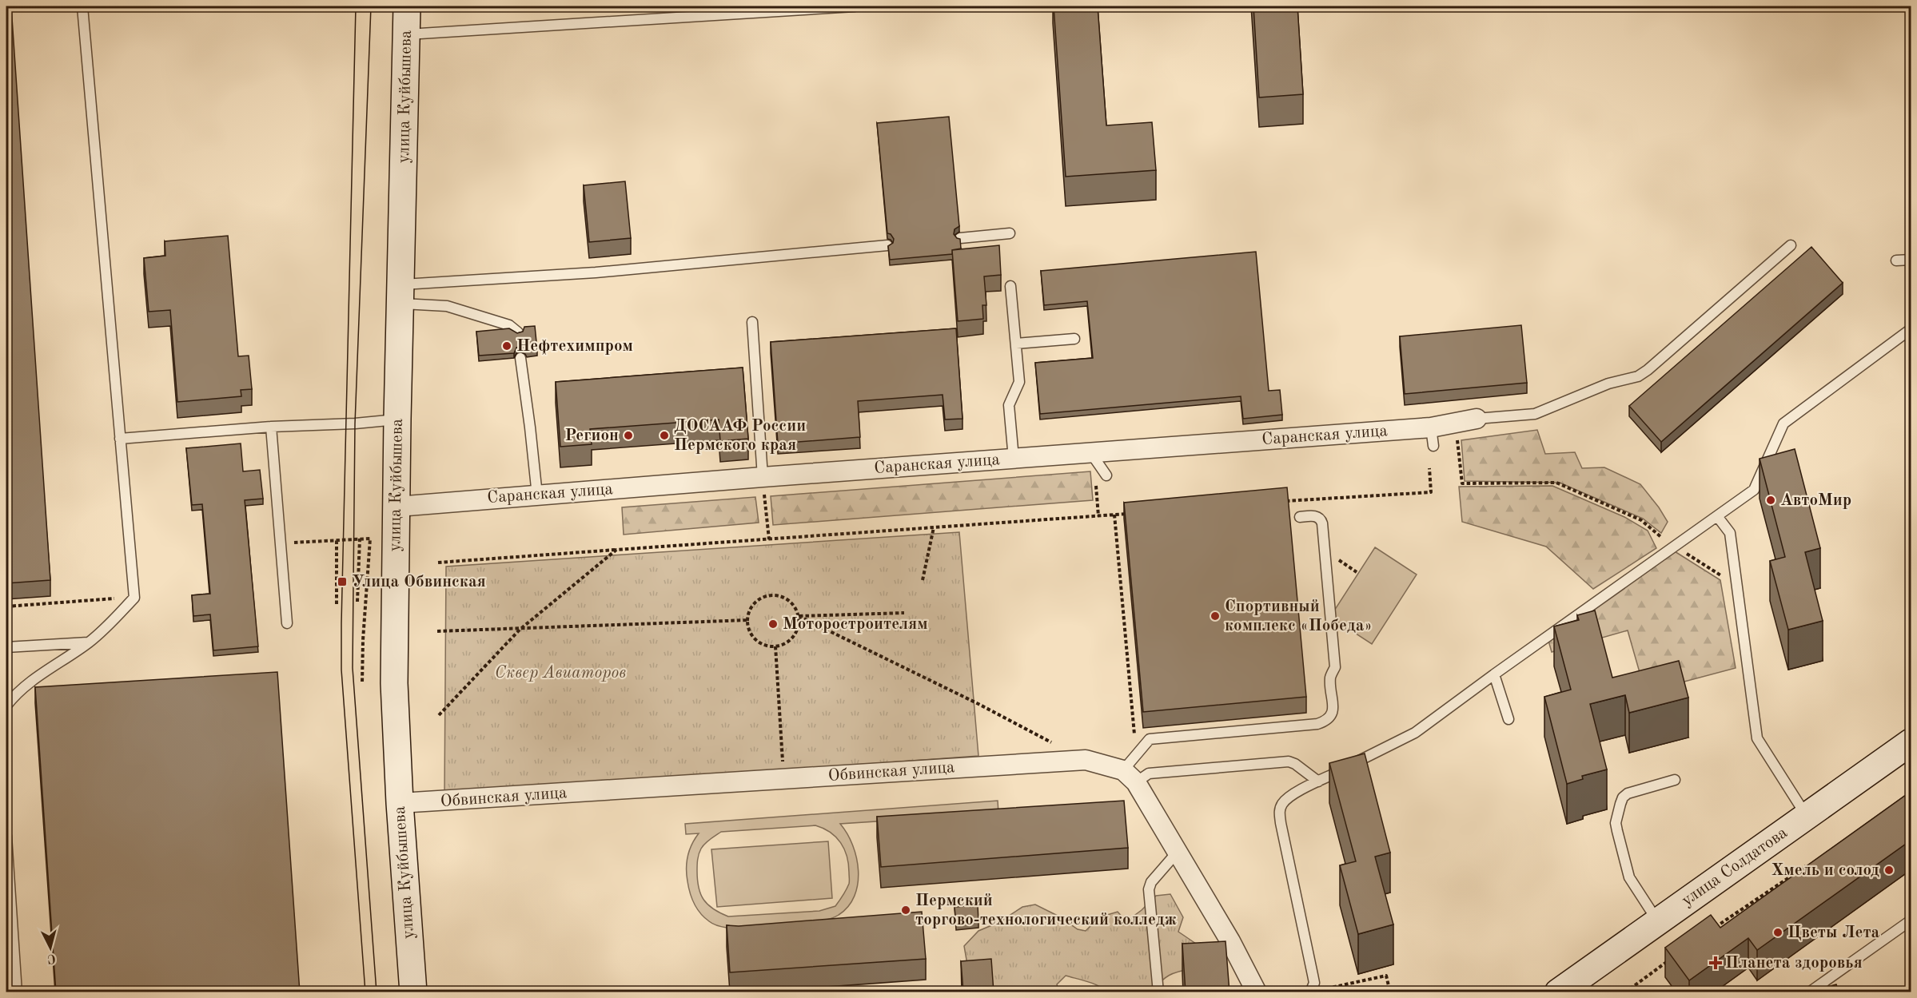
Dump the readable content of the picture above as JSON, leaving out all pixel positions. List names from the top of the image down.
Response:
{
  "streets": {
    "main road": ["улица Куйбышева", "улица Солдатова"],
    "street": ["Саранская улица", "Обвинская улица"]
  },
  "crossings": [
    ["улица Куйбышева", "Саранская улица"],
    ["улица Куйбышева", "Обвинская улица"]
  ],
  "parks": ["Сквер Авиаторов"],
  "places": {
    "other": [
      "Нефтехимпром",
      "Регион",
      "ДОСААФ России Пермского края",
      "АвтоМир",
      "Спортивный комплекс «Победа»",
      "Моторостроителям",
      "Хмель и солод",
      "Пермский торгово-технологический колледж",
      "Цветы Лета"
    ],
    "transit": ["Улица Обвинская"],
    "health": ["Планета здоровья"]
  },
  "north": "bottom"
}
